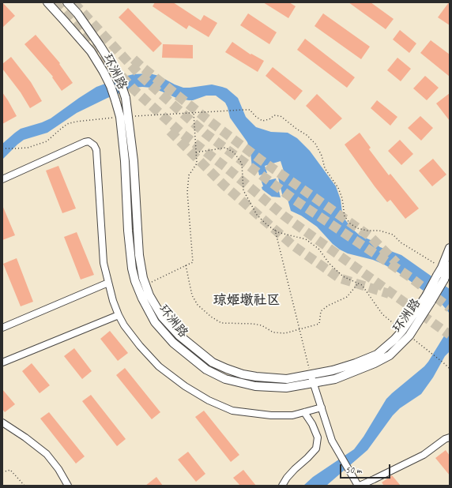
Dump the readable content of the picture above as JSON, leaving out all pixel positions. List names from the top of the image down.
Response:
{
  "streets": {
    "street": ["环洲路"]
  },
  "districts": ["琼姬墩社区"],
  "scale_bar": "50 m"
}
